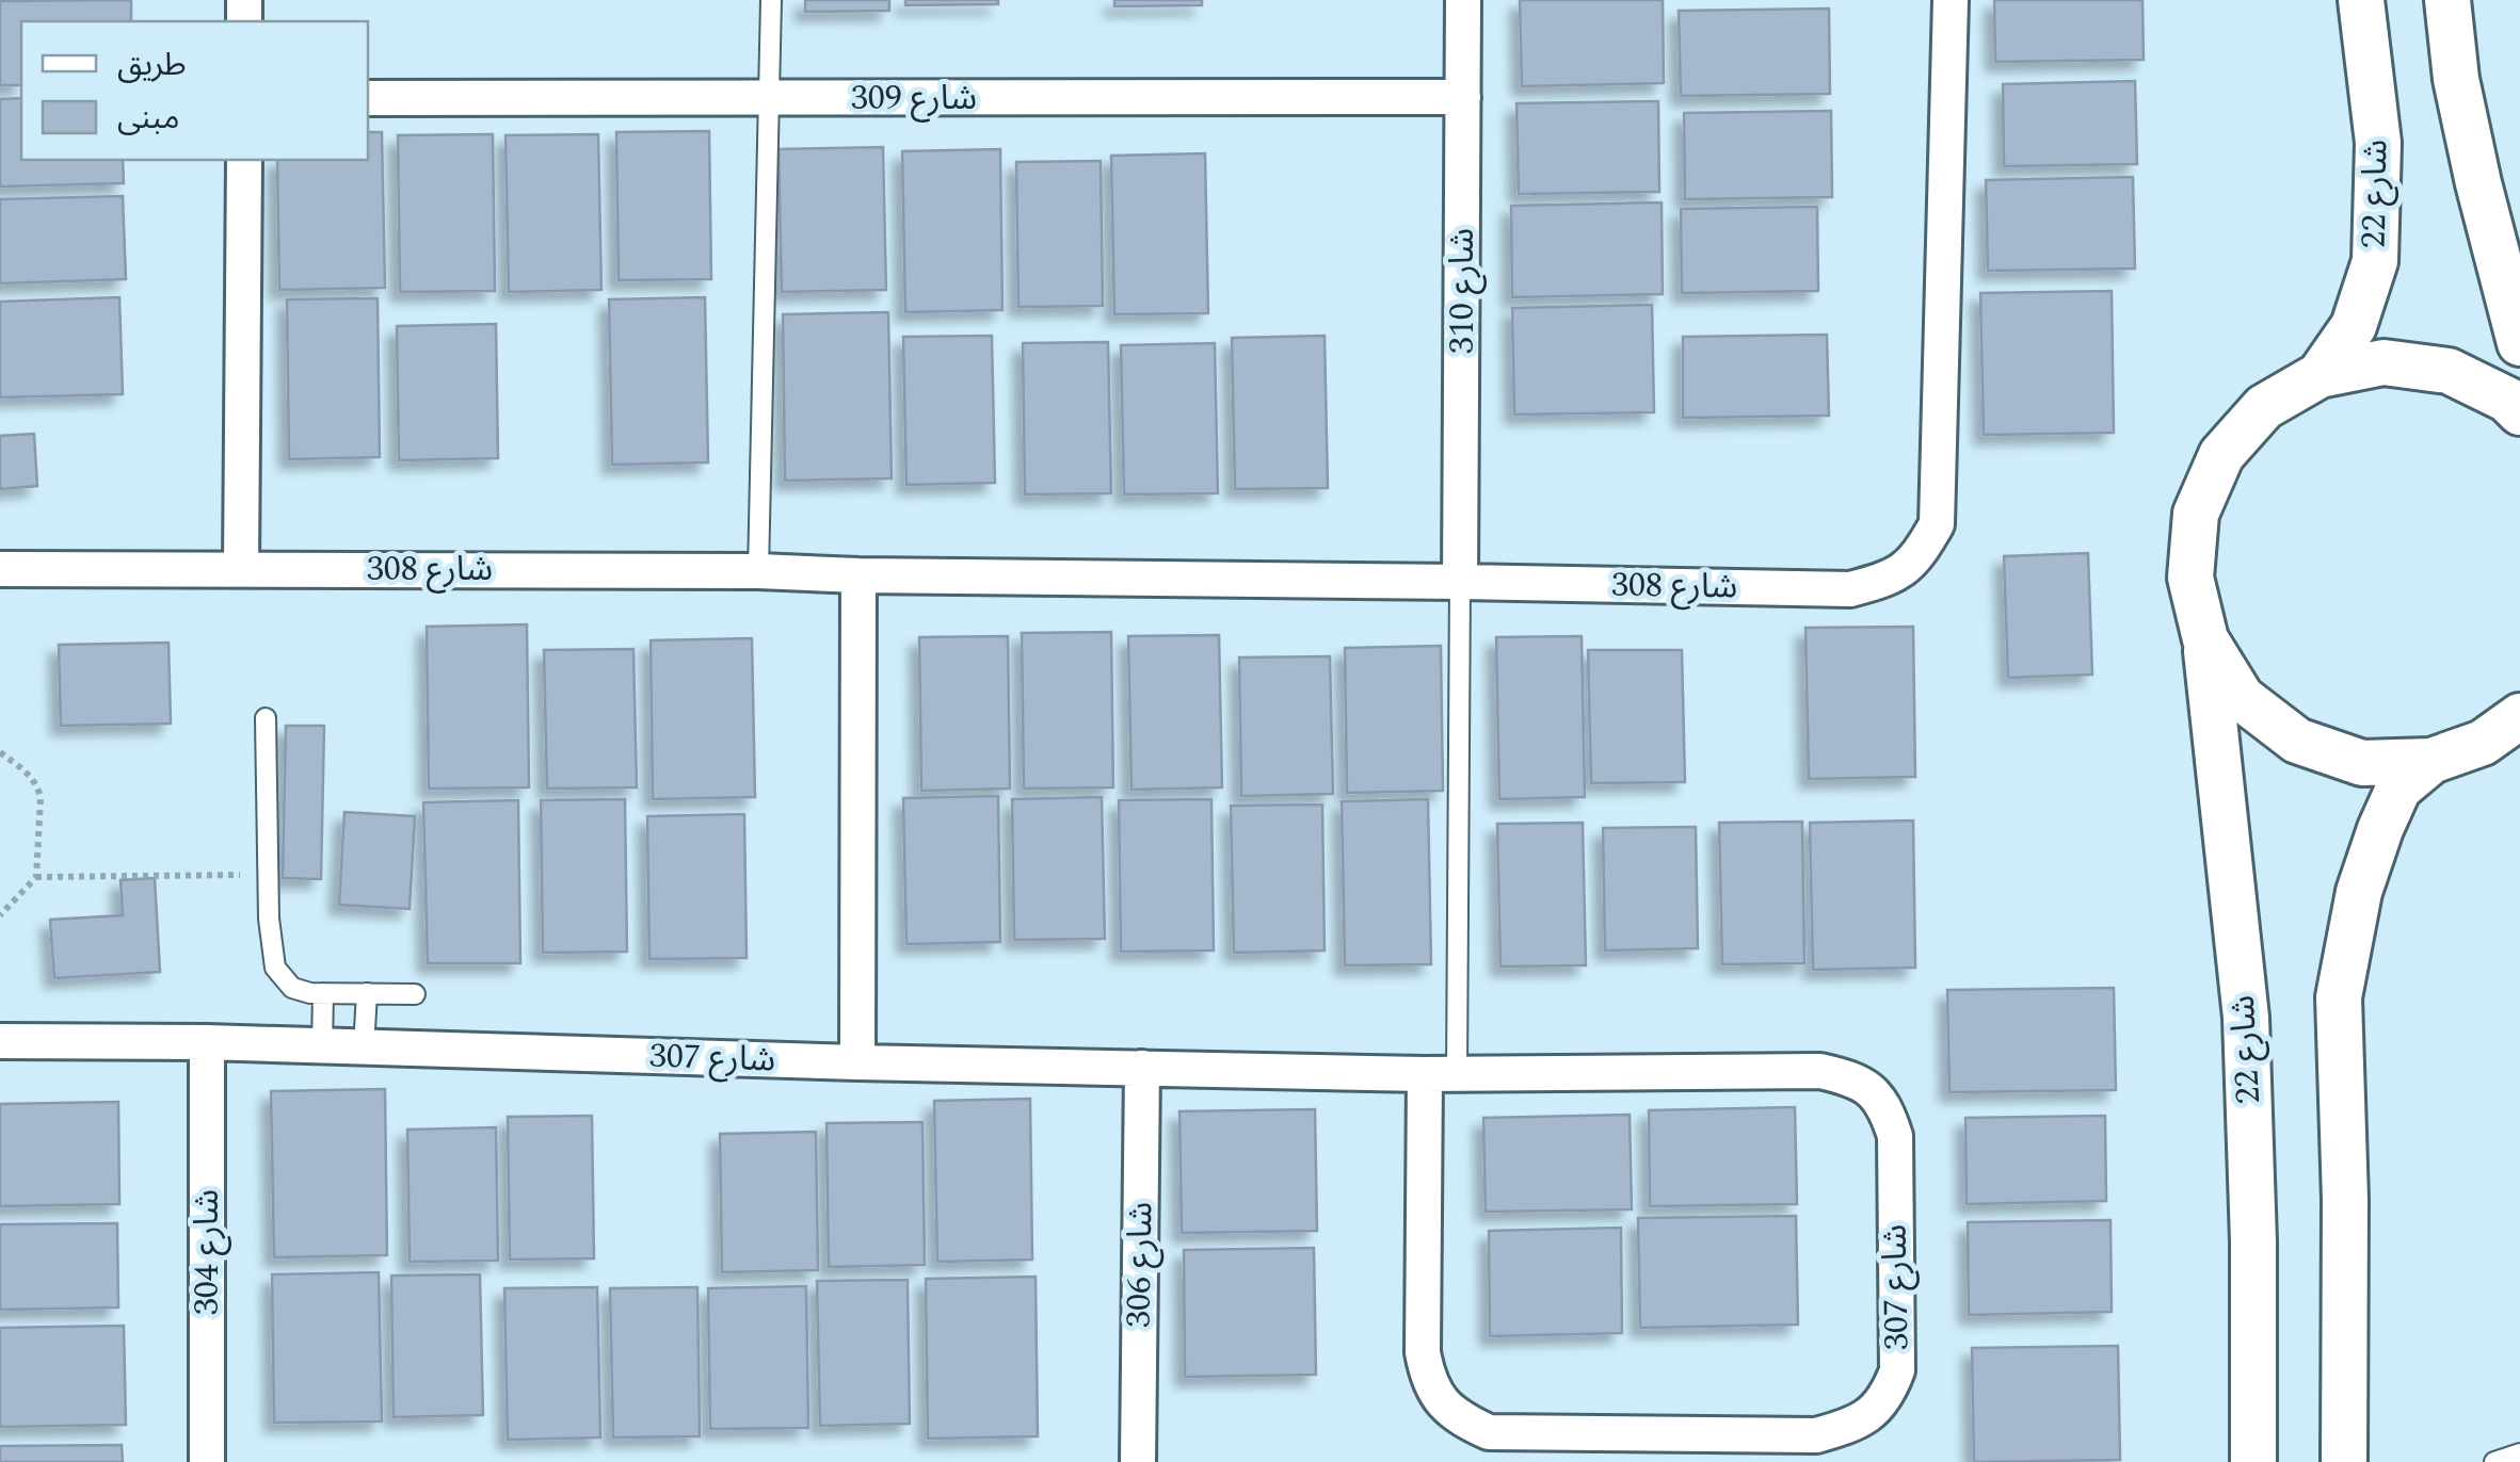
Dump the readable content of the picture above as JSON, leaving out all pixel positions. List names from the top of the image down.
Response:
{
  "streets": {
    "street": [
      "شارع 309",
      "شارع 22",
      "شارع 310",
      "شارع 308",
      "شارع 307",
      "شارع 304",
      "شارع 306"
    ]
  },
  "crossings": [
    ["شارع 309", "شارع 310"],
    ["شارع 310", "شارع 308"],
    ["شارع 307", "شارع 304"],
    ["شارع 307", "شارع 306"]
  ],
  "legend": ["طريق", "مبنى"]
}
